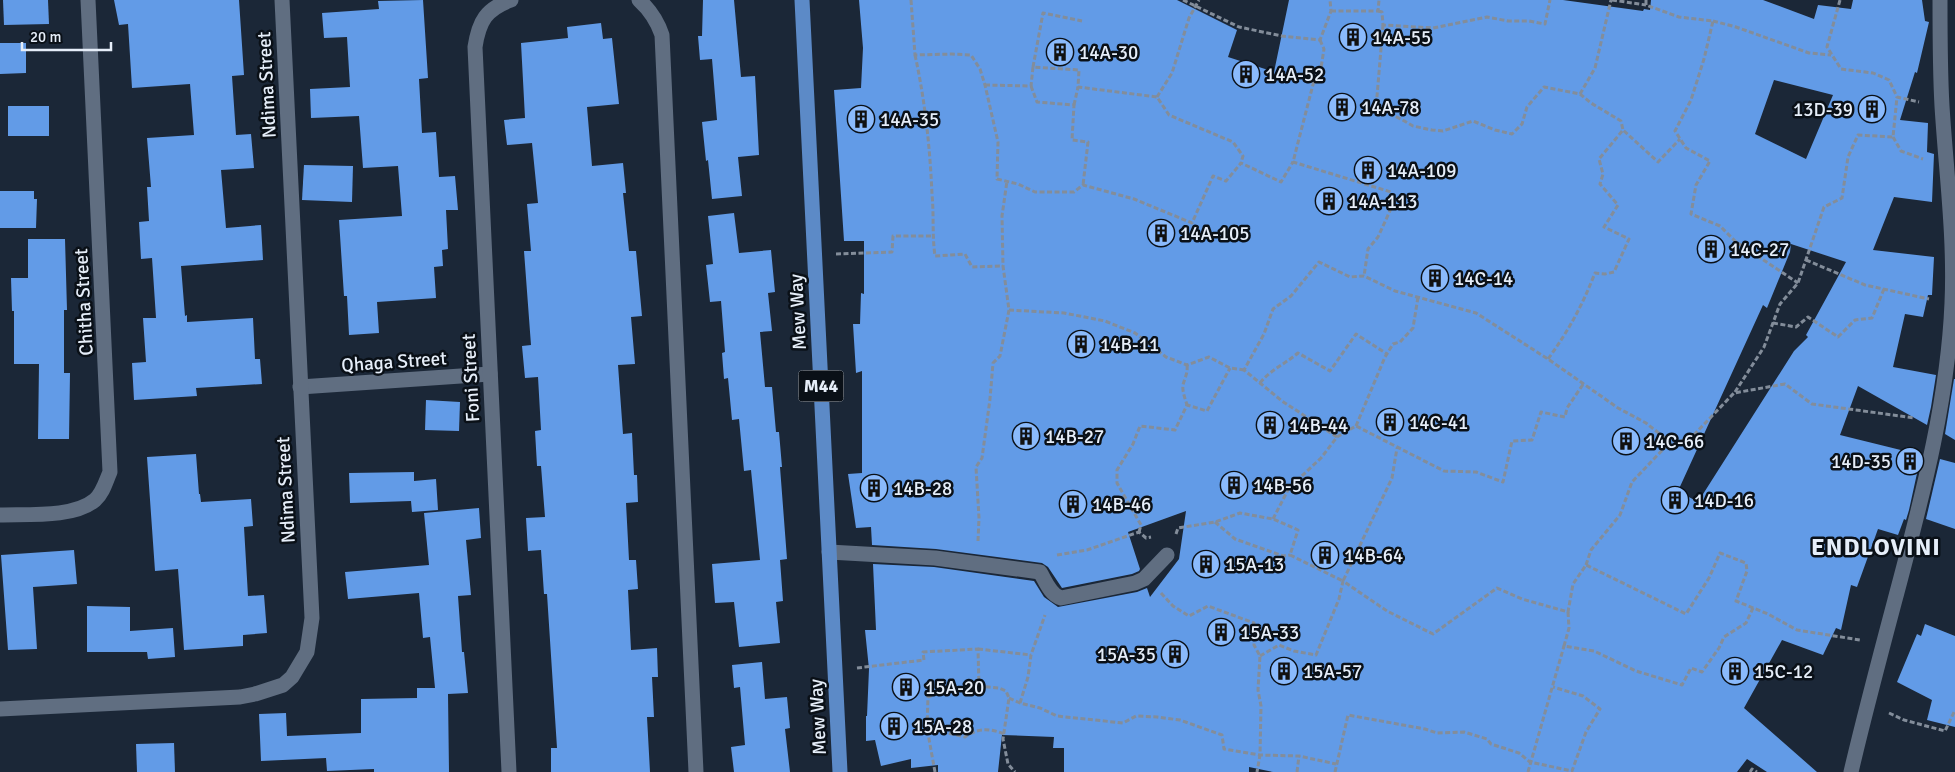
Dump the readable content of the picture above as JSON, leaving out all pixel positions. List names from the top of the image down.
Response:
{
  "streets": {
    "main road": ["Mew Way", "M44"],
    "street": [
      "Ndima Street",
      "Chitha Street",
      "Qhaga Street",
      "Foni Street"
    ]
  },
  "crossings": [
    ["Ndima Street", "Qhaga Street"],
    ["Qhaga Street", "Foni Street"]
  ],
  "districts": ["ENDLOVINI"],
  "places": {
    "building": [
      "14A-55",
      "14A-30",
      "14A-52",
      "14A-78",
      "13D-39",
      "14A-35",
      "14A-109",
      "14A-113",
      "14A-105",
      "14C-27",
      "14C-14",
      "14B-11",
      "14C-41",
      "14B-44",
      "14B-27",
      "14C-66",
      "14D-35",
      "14B-56",
      "14B-28",
      "14D-16",
      "14B-46",
      "14B-64",
      "15A-13",
      "15A-33",
      "15A-35",
      "15A-57",
      "15C-12",
      "15A-20",
      "15A-28"
    ]
  },
  "scale_bar": "20 m"
}
